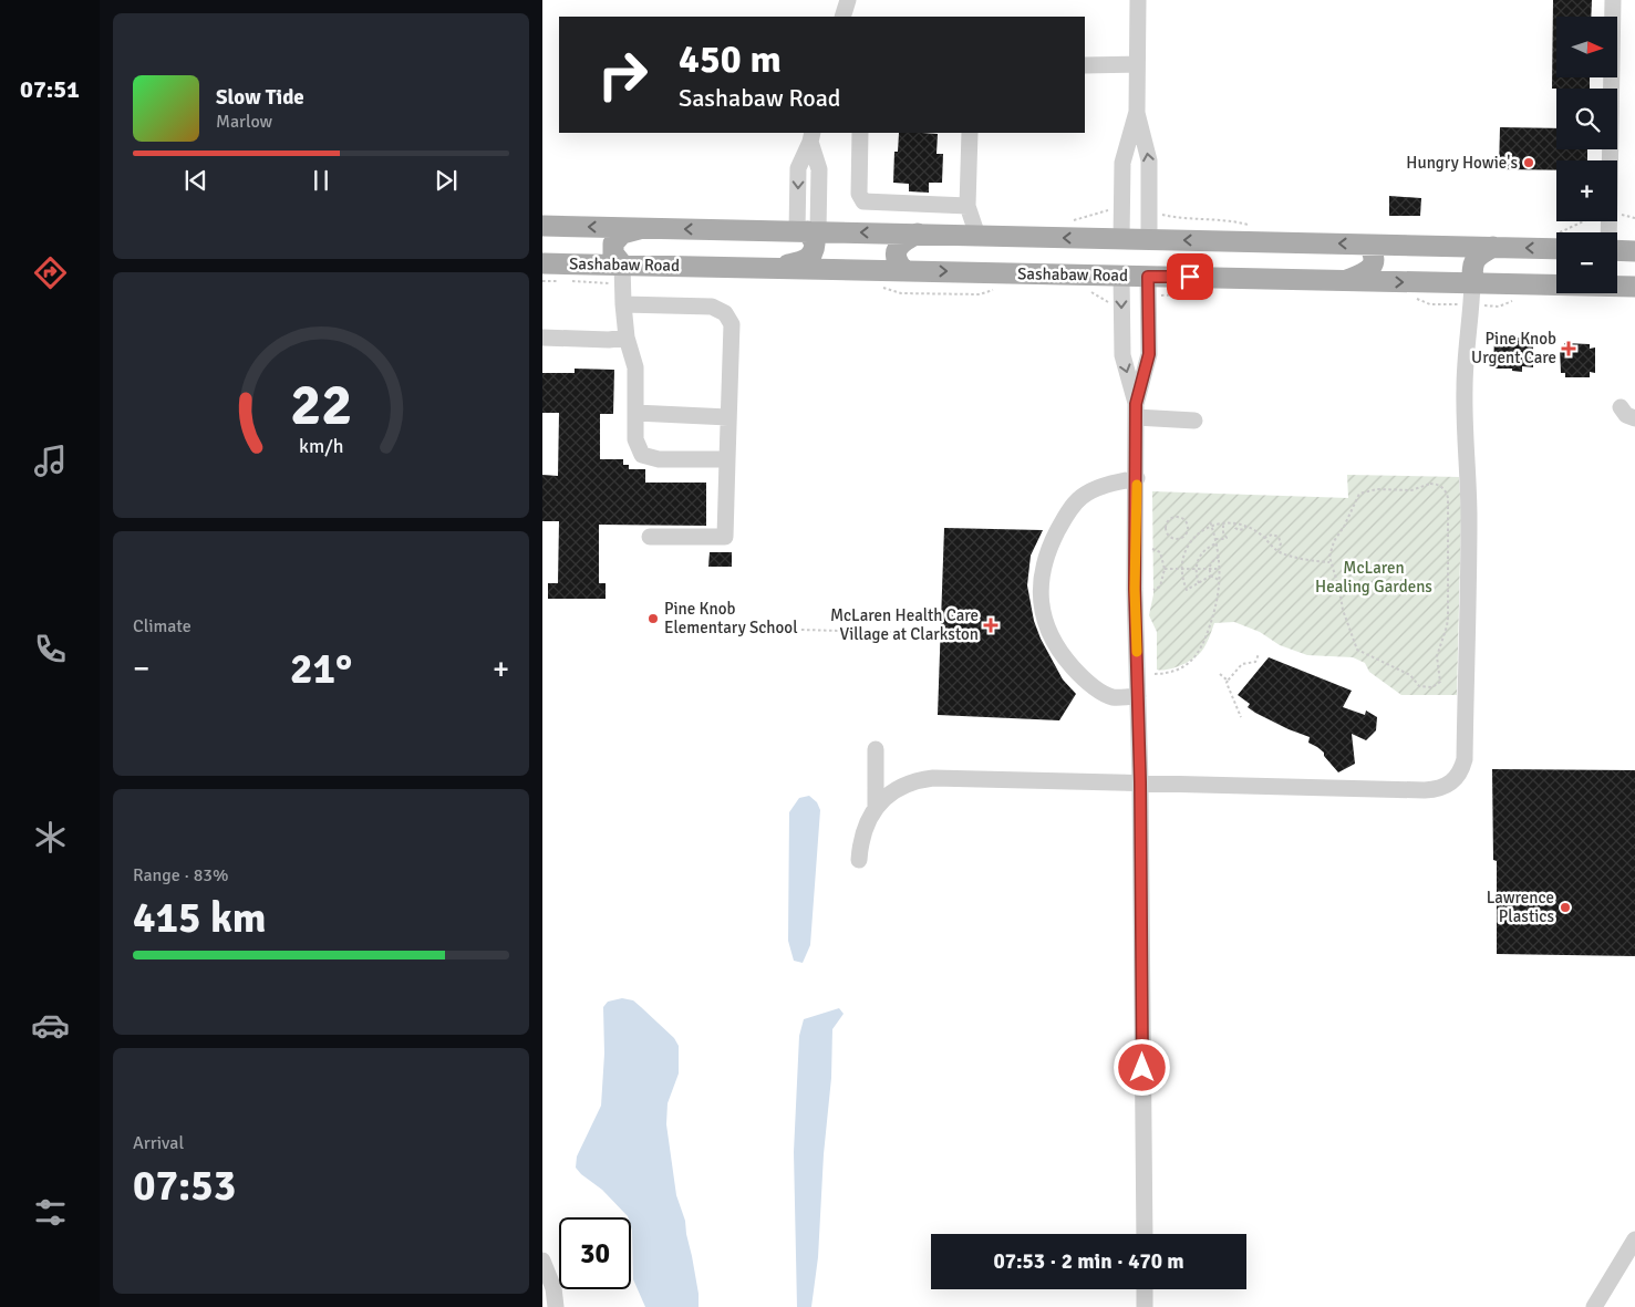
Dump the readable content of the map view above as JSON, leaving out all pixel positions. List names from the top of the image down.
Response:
{
  "streets": {
    "main road": ["Sashabaw Road"]
  },
  "parks": ["McLaren Healing Gardens"],
  "places": {
    "other": ["Hungry Howie's", "Pine Knob Elementary School", "Lawrence Plastics"],
    "health": ["Pine Knob Urgent Care", "McLaren Health Care Village at Clarkston"]
  },
  "north": "right",
  "page": {
    "tabs": "07:51",
    "map_buttons": ["+", "−"],
    "turn": ["450 m", "Sashabaw Road"],
    "song": ["Slow Tide", "Marlow"],
    "tile": [
      "Climate",
      ["Range · 83%", "415 km"],
      ["Arrival", "07:53"]
    ],
    "heat": ["−", "21°", "+"],
    "limit": "30",
    "trip": "07:53 · 2 min · 470 m",
    "gauge": ["22", "km/h"]
  }
}
